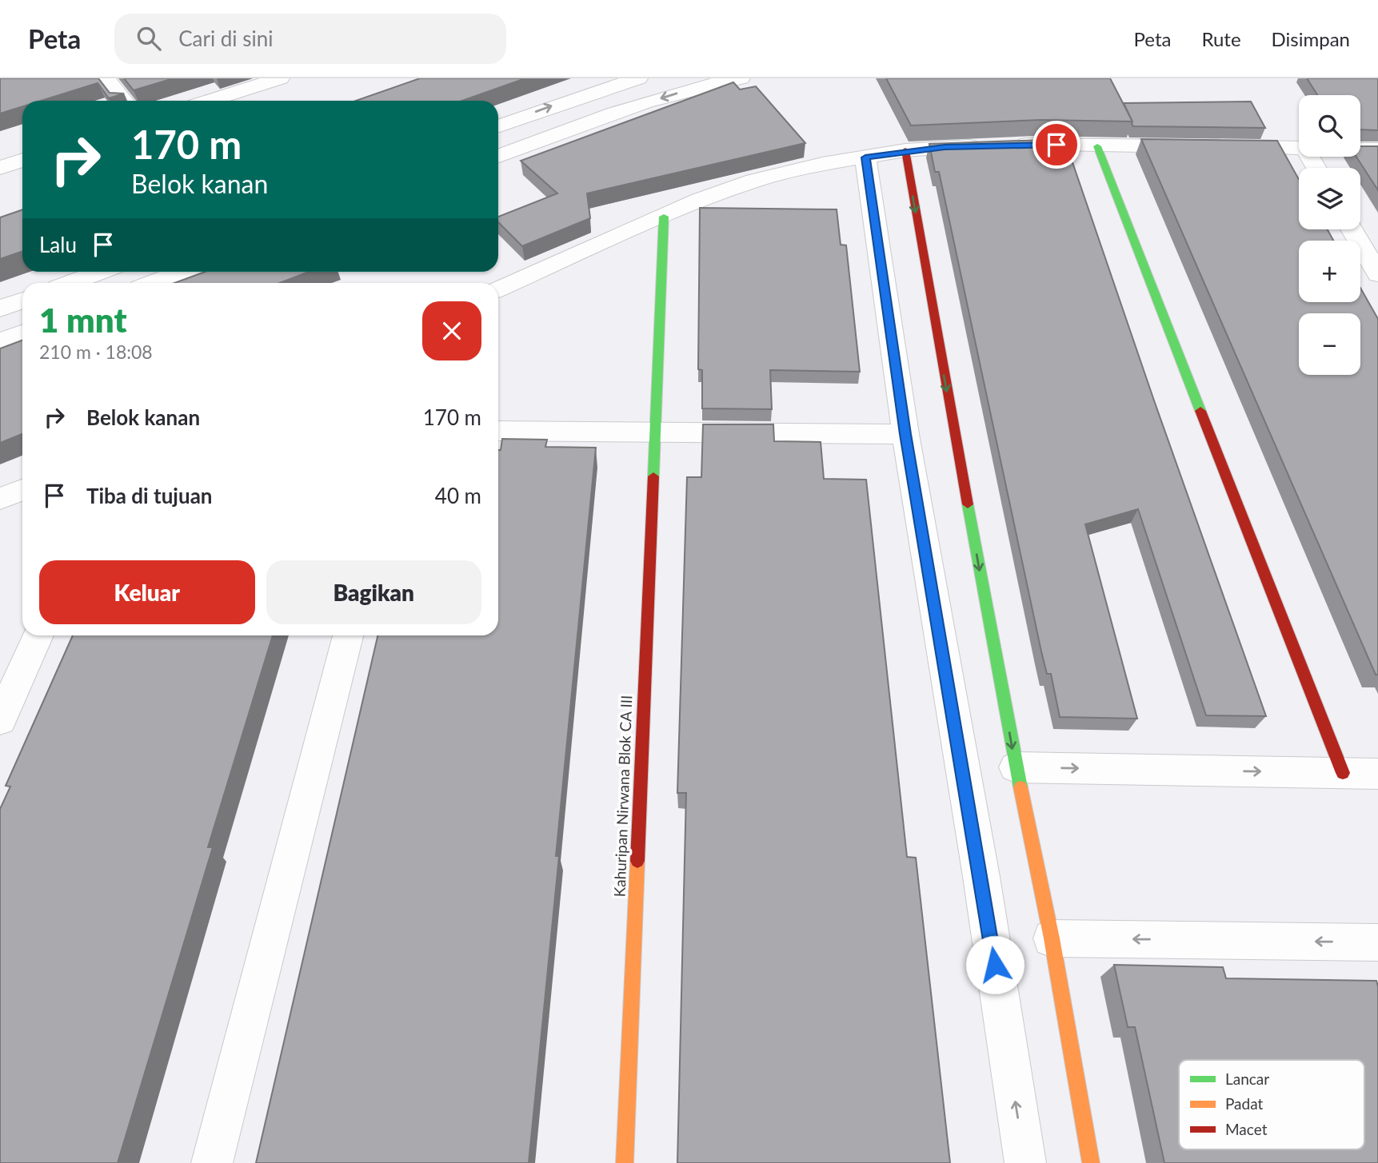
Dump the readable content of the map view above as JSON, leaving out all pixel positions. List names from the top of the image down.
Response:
{
  "streets": {
    "street": ["Kahuripan Nirwana Blok CA III"]
  },
  "legend": ["Lancar", "Padat", "Macet"],
  "page": {
    "header": "Peta",
    "search": "Cari di sini",
    "nav": ["Peta", "Rute", "Disimpan"],
    "map_buttons": ["+", "−"],
    "turn": ["170 m", "Belok kanan"],
    "then": "Lalu",
    "heading": ["1 mnt", "210 m · 18:08"],
    "list": [
      {
        "name": "Belok kanan",
        "value": "170 m"
      },
      {
        "name": "Tiba di tujuan",
        "value": "40 m"
      }
    ],
    "buttons": ["Keluar", "Bagikan"]
  }
}
